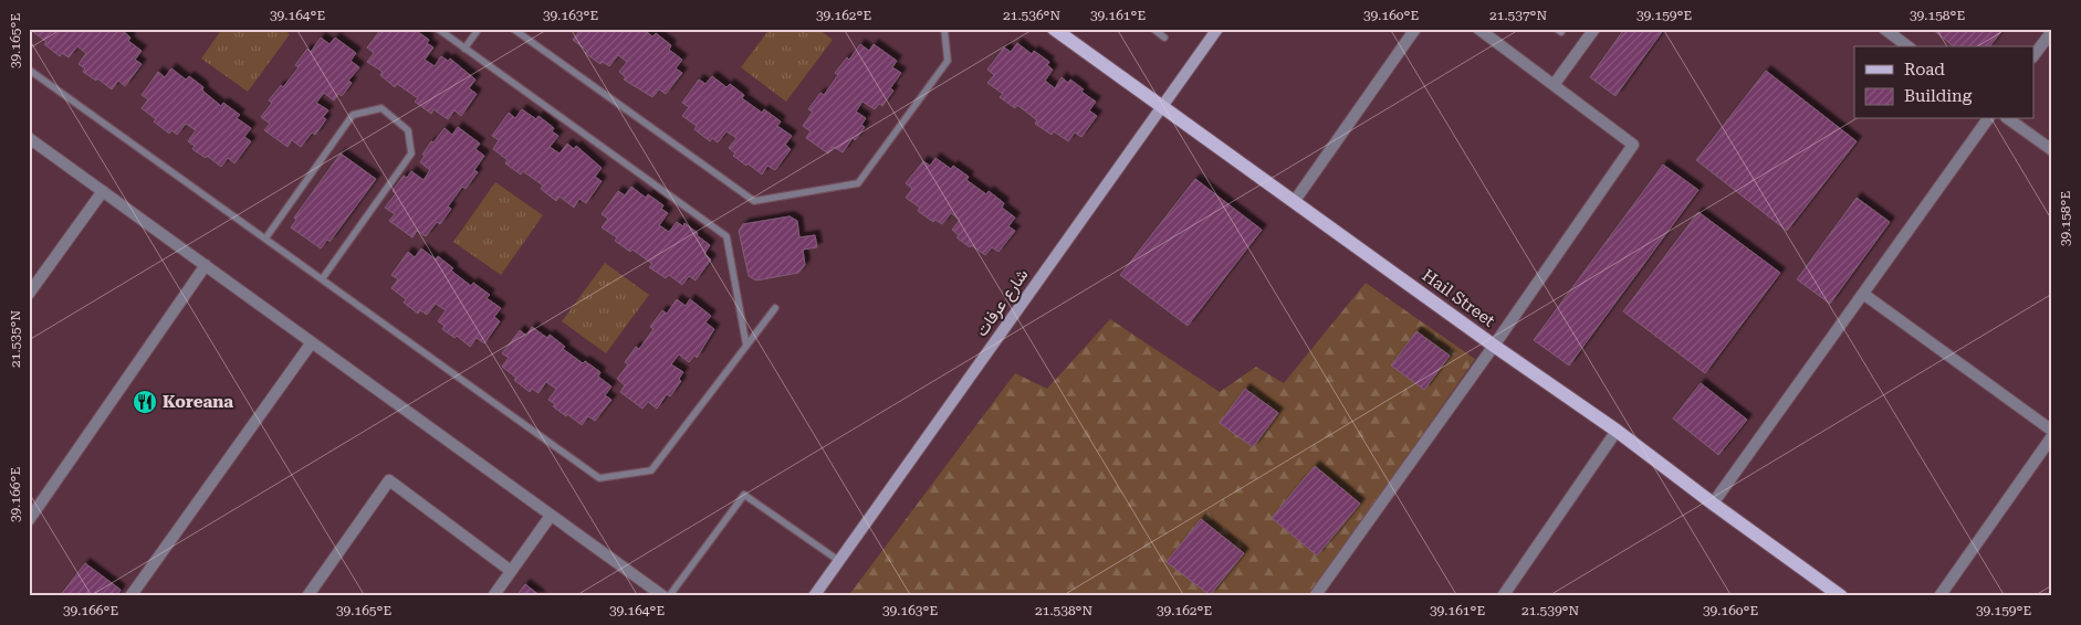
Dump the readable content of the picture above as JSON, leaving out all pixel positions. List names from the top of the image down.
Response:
{
  "streets": {
    "main road": ["Hail Street"],
    "street": ["شارع عرفات"]
  },
  "crossings": [
    ["Hail Street", "شارع عرفات"]
  ],
  "places": {
    "restaurant": ["Koreana"]
  },
  "legend": ["Road", "Building"],
  "coordinates": [
    "39.164°E",
    "39.163°E",
    "39.162°E",
    "21.536°N",
    "39.161°E",
    "39.160°E",
    "21.537°N",
    "39.159°E",
    "39.158°E",
    "39.165°E",
    "21.535°N",
    "39.166°E",
    "21.538°N",
    "21.539°N"
  ]
}
